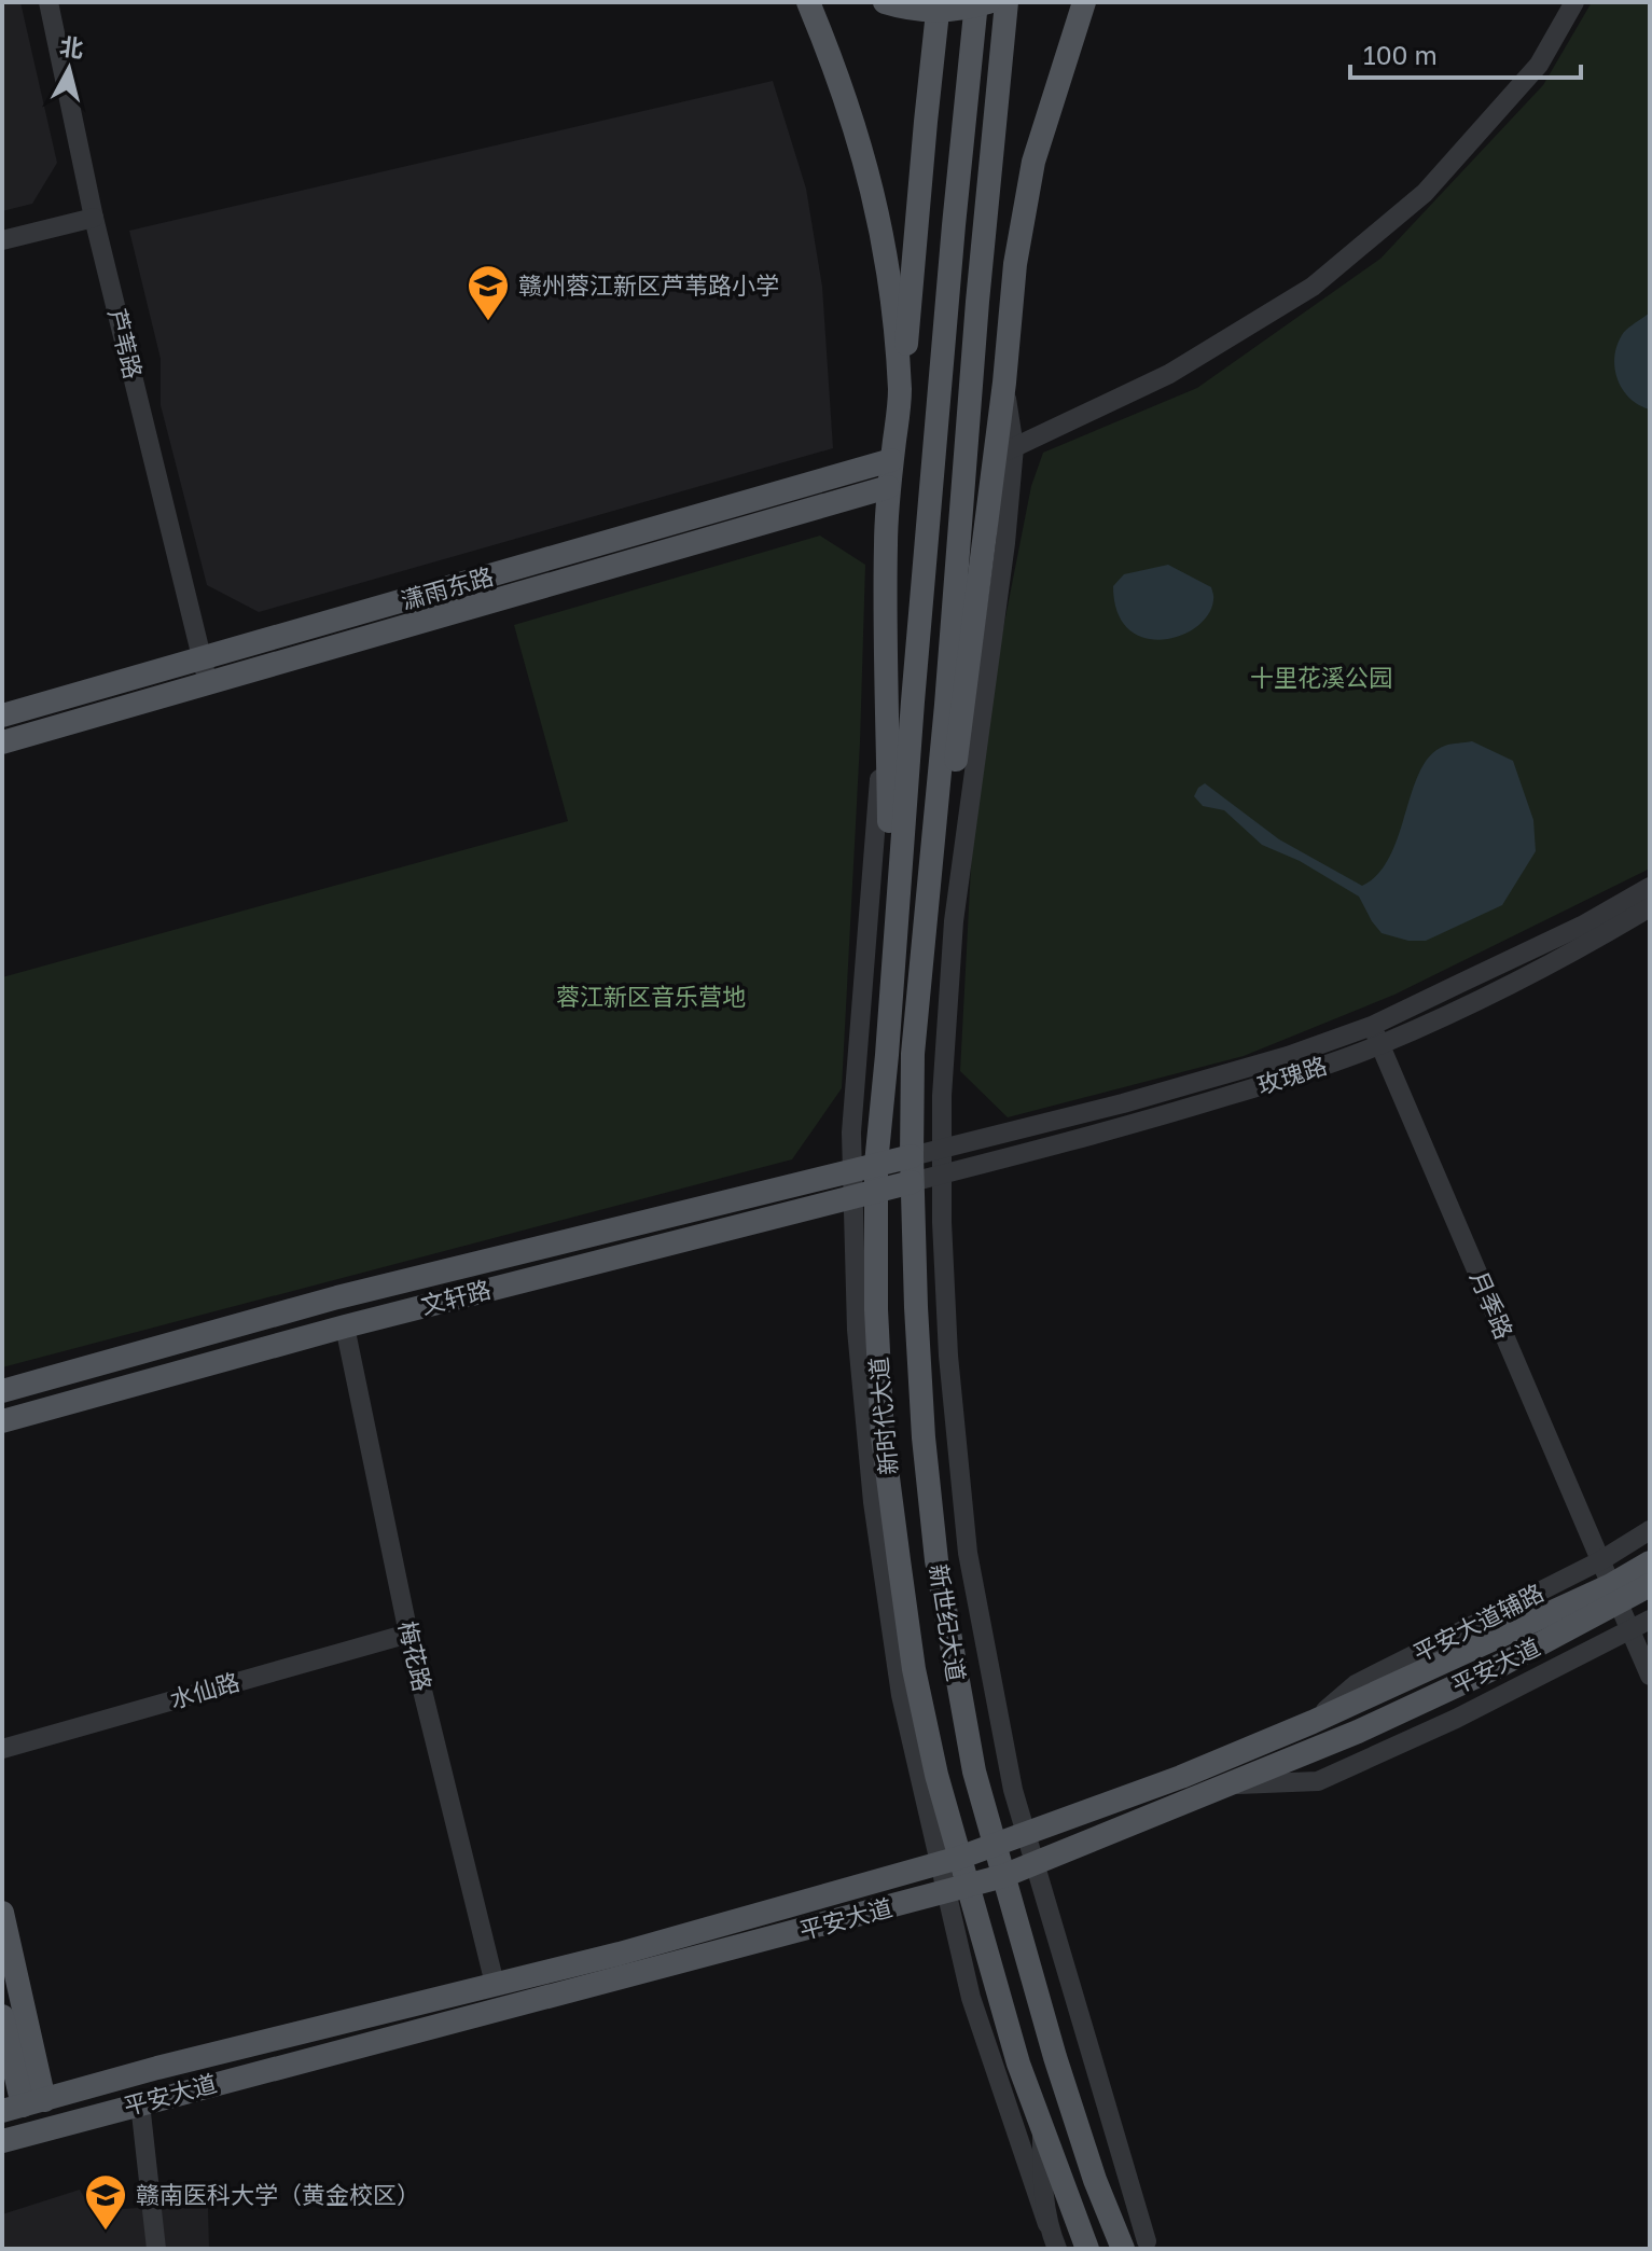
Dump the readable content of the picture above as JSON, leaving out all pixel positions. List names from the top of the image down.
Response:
{
  "streets": {
    "main road": [
      "潇雨东路",
      "文轩路",
      "新时代大道",
      "新世纪大道",
      "平安大道"
    ],
    "street": [
      "芦苇路",
      "玫瑰路",
      "月季路",
      "平安大道辅路",
      "梅花路",
      "水仙路"
    ]
  },
  "crossings": [
    ["芦苇路", "潇雨东路"],
    ["玫瑰路", "文轩路"],
    ["玫瑰路", "月季路"],
    ["玫瑰路", "新世纪大道"],
    ["文轩路", "新时代大道"],
    ["文轩路", "新世纪大道"],
    ["文轩路", "梅花路"],
    ["月季路", "平安大道辅路"],
    ["月季路", "平安大道"],
    ["新时代大道", "平安大道"],
    ["新世纪大道", "平安大道"],
    ["平安大道辅路", "平安大道"],
    ["梅花路", "平安大道"],
    ["梅花路", "水仙路"]
  ],
  "parks": ["十里花溪公园", "蓉江新区音乐营地"],
  "places": {
    "school or university": ["赣州蓉江新区芦苇路小学", "赣南医科大学（黄金校区）"]
  },
  "scale_bar": "100 m",
  "north": "top"
}
